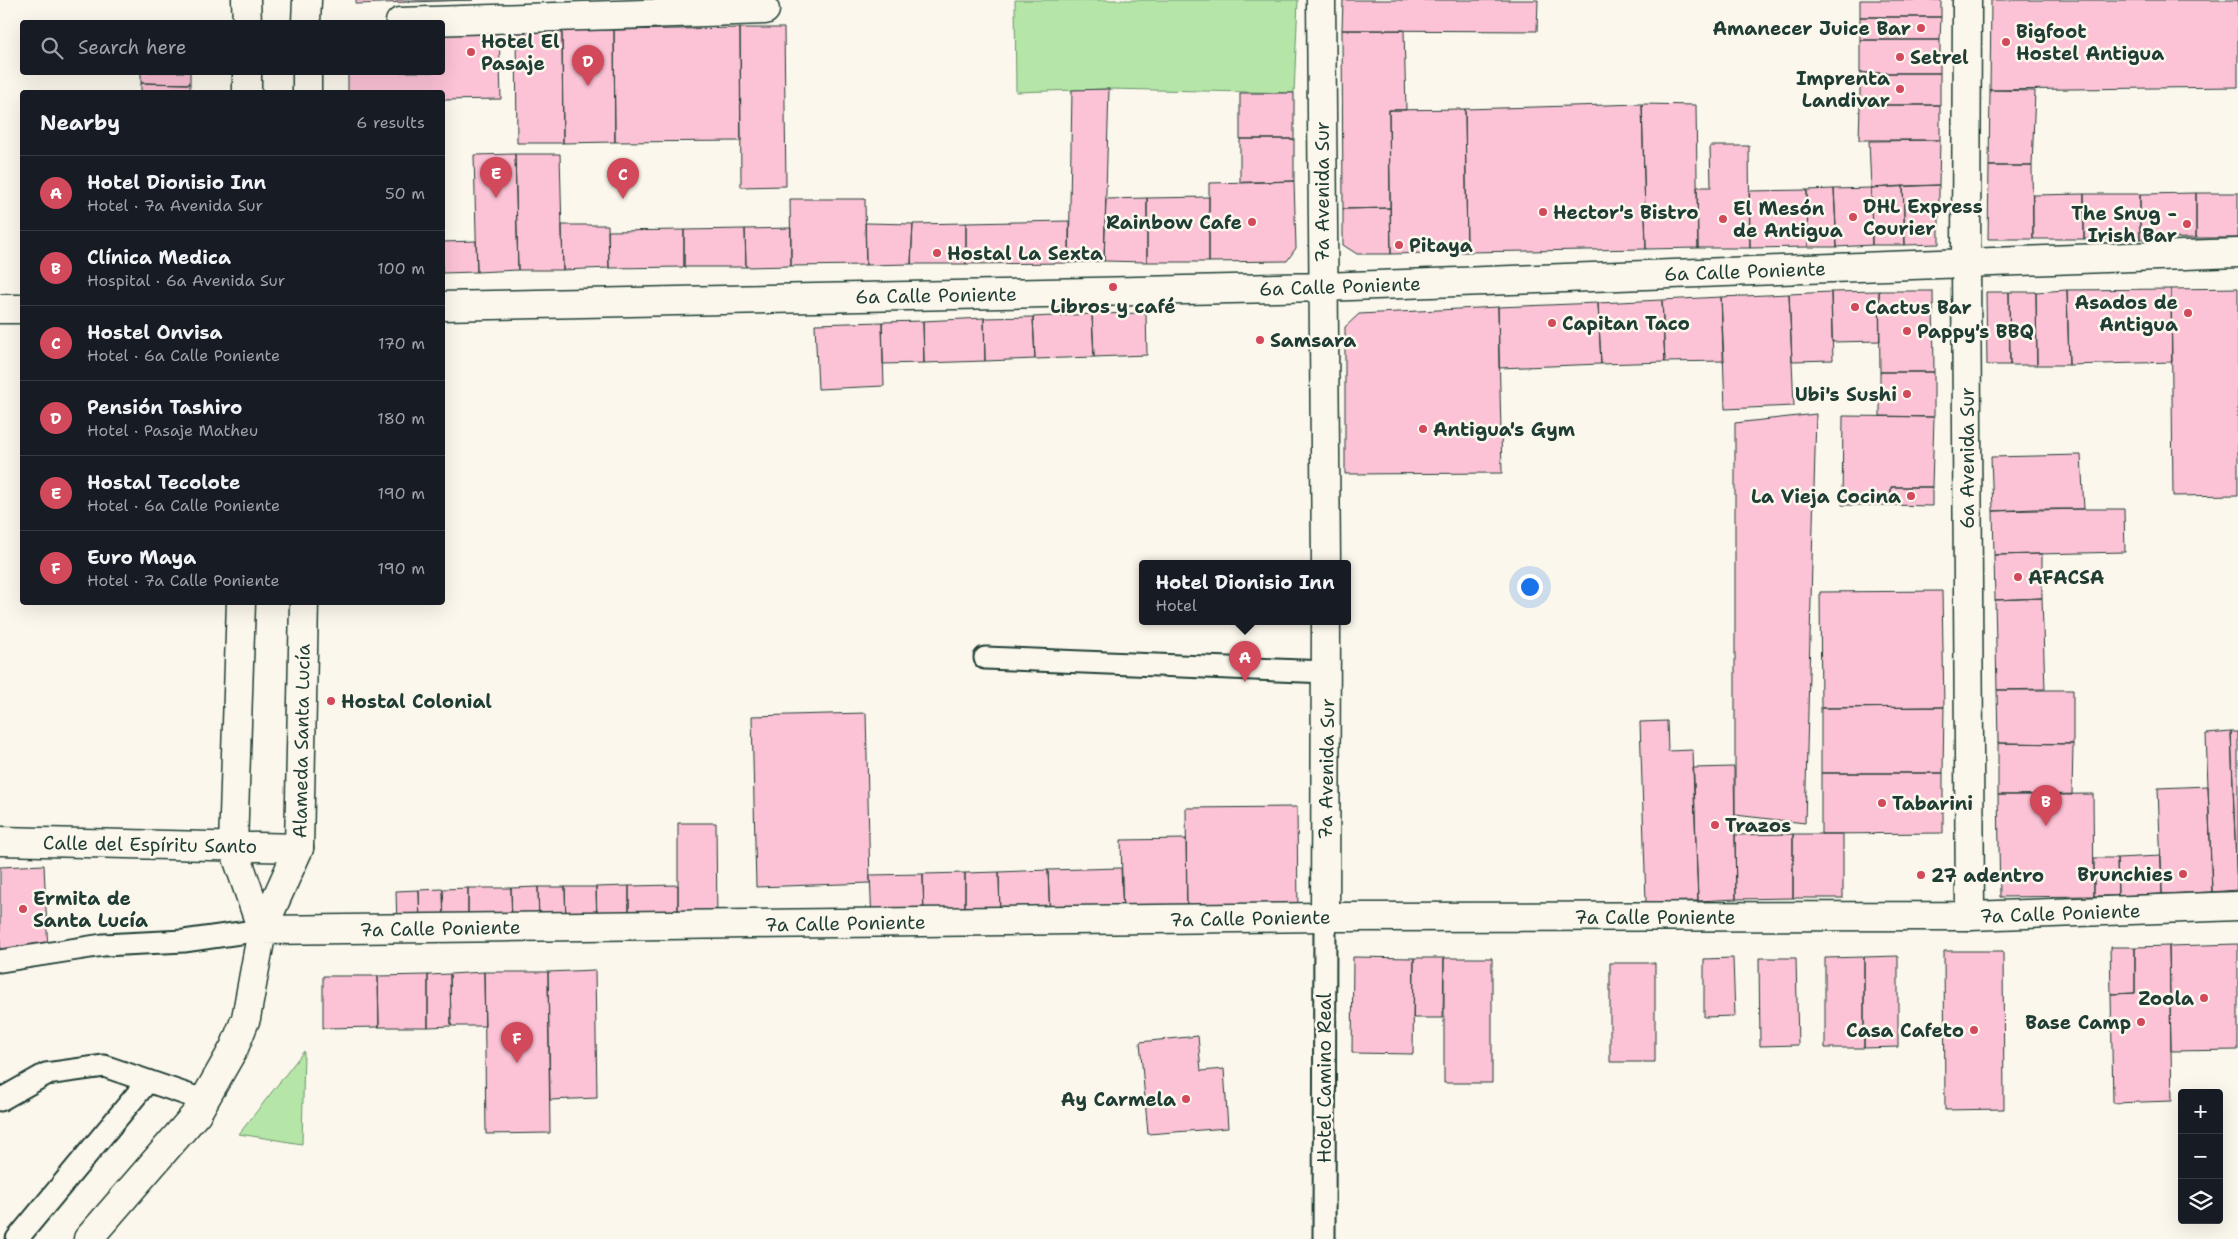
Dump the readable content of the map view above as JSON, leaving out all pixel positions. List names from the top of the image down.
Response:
{
  "streets": {
    "street": [
      "7a Avenida Sur",
      "6a Calle Poniente",
      "6a Avenida Sur",
      "Alameda Santa Lucía",
      "Calle del Espíritu Santo",
      "7a Calle Poniente"
    ],
    "lane": ["Hotel Camino Real"]
  },
  "crossings": [
    ["7a Avenida Sur", "6a Calle Poniente"],
    ["7a Avenida Sur", "7a Calle Poniente"],
    ["7a Avenida Sur", "Hotel Camino Real"],
    ["6a Calle Poniente", "6a Avenida Sur"],
    ["6a Avenida Sur", "7a Calle Poniente"],
    ["Alameda Santa Lucía", "Calle del Espíritu Santo"],
    ["Alameda Santa Lucía", "7a Calle Poniente"],
    ["7a Calle Poniente", "Hotel Camino Real"]
  ],
  "places": [
    "Amanecer Juice Bar",
    "Bigfoot Hostel Antigua",
    "Hotel El Pasaje",
    "Setrel",
    "Imprenta Landivar",
    "Hector's Bistro",
    "DHL Express Courier",
    "El Mesón de Antigua",
    "Rainbow Cafe",
    "The Snug - Irish Bar",
    "Pitaya",
    "Hostal La Sexta",
    "Libros y café",
    "Cactus Bar",
    "Asados de Antigua",
    "Capitan Taco",
    "Pappy's BBQ",
    "Samsara",
    "Ubi's Sushi",
    "Antigua's Gym",
    "La Vieja Cocina",
    "AFACSA",
    "Hostal Colonial",
    "Tabarini",
    "Trazos",
    "Brunchies",
    "27 adentro",
    "Ermita de Santa Lucía",
    "Zoola",
    "Base Camp",
    "Casa Cafeto",
    "Ay Carmela"
  ],
  "page": {
    "search": "Search here",
    "pins": [
      "D",
      "E",
      "C",
      "A",
      "B",
      "F"
    ],
    "heading": ["Nearby", "6 results"],
    "list": [
      {
        "mark": "A",
        "name": "Hotel Dionisio Inn",
        "note": "Hotel · 7a Avenida Sur",
        "value": "50 m"
      },
      {
        "mark": "B",
        "name": "Clínica Medica",
        "note": "Hospital · 6a Avenida Sur",
        "value": "100 m"
      },
      {
        "mark": "C",
        "name": "Hostel Onvisa",
        "note": "Hotel · 6a Calle Poniente",
        "value": "170 m"
      },
      {
        "mark": "D",
        "name": "Pensión Tashiro",
        "note": "Hotel · Pasaje Matheu",
        "value": "180 m"
      },
      {
        "mark": "E",
        "name": "Hostal Tecolote",
        "note": "Hotel · 6a Calle Poniente",
        "value": "190 m"
      },
      {
        "mark": "F",
        "name": "Euro Maya",
        "note": "Hotel · 7a Calle Poniente",
        "value": "190 m"
      }
    ],
    "popup": ["Hotel Dionisio Inn", "Hotel"],
    "map_buttons": ["+", "−"]
  }
}
